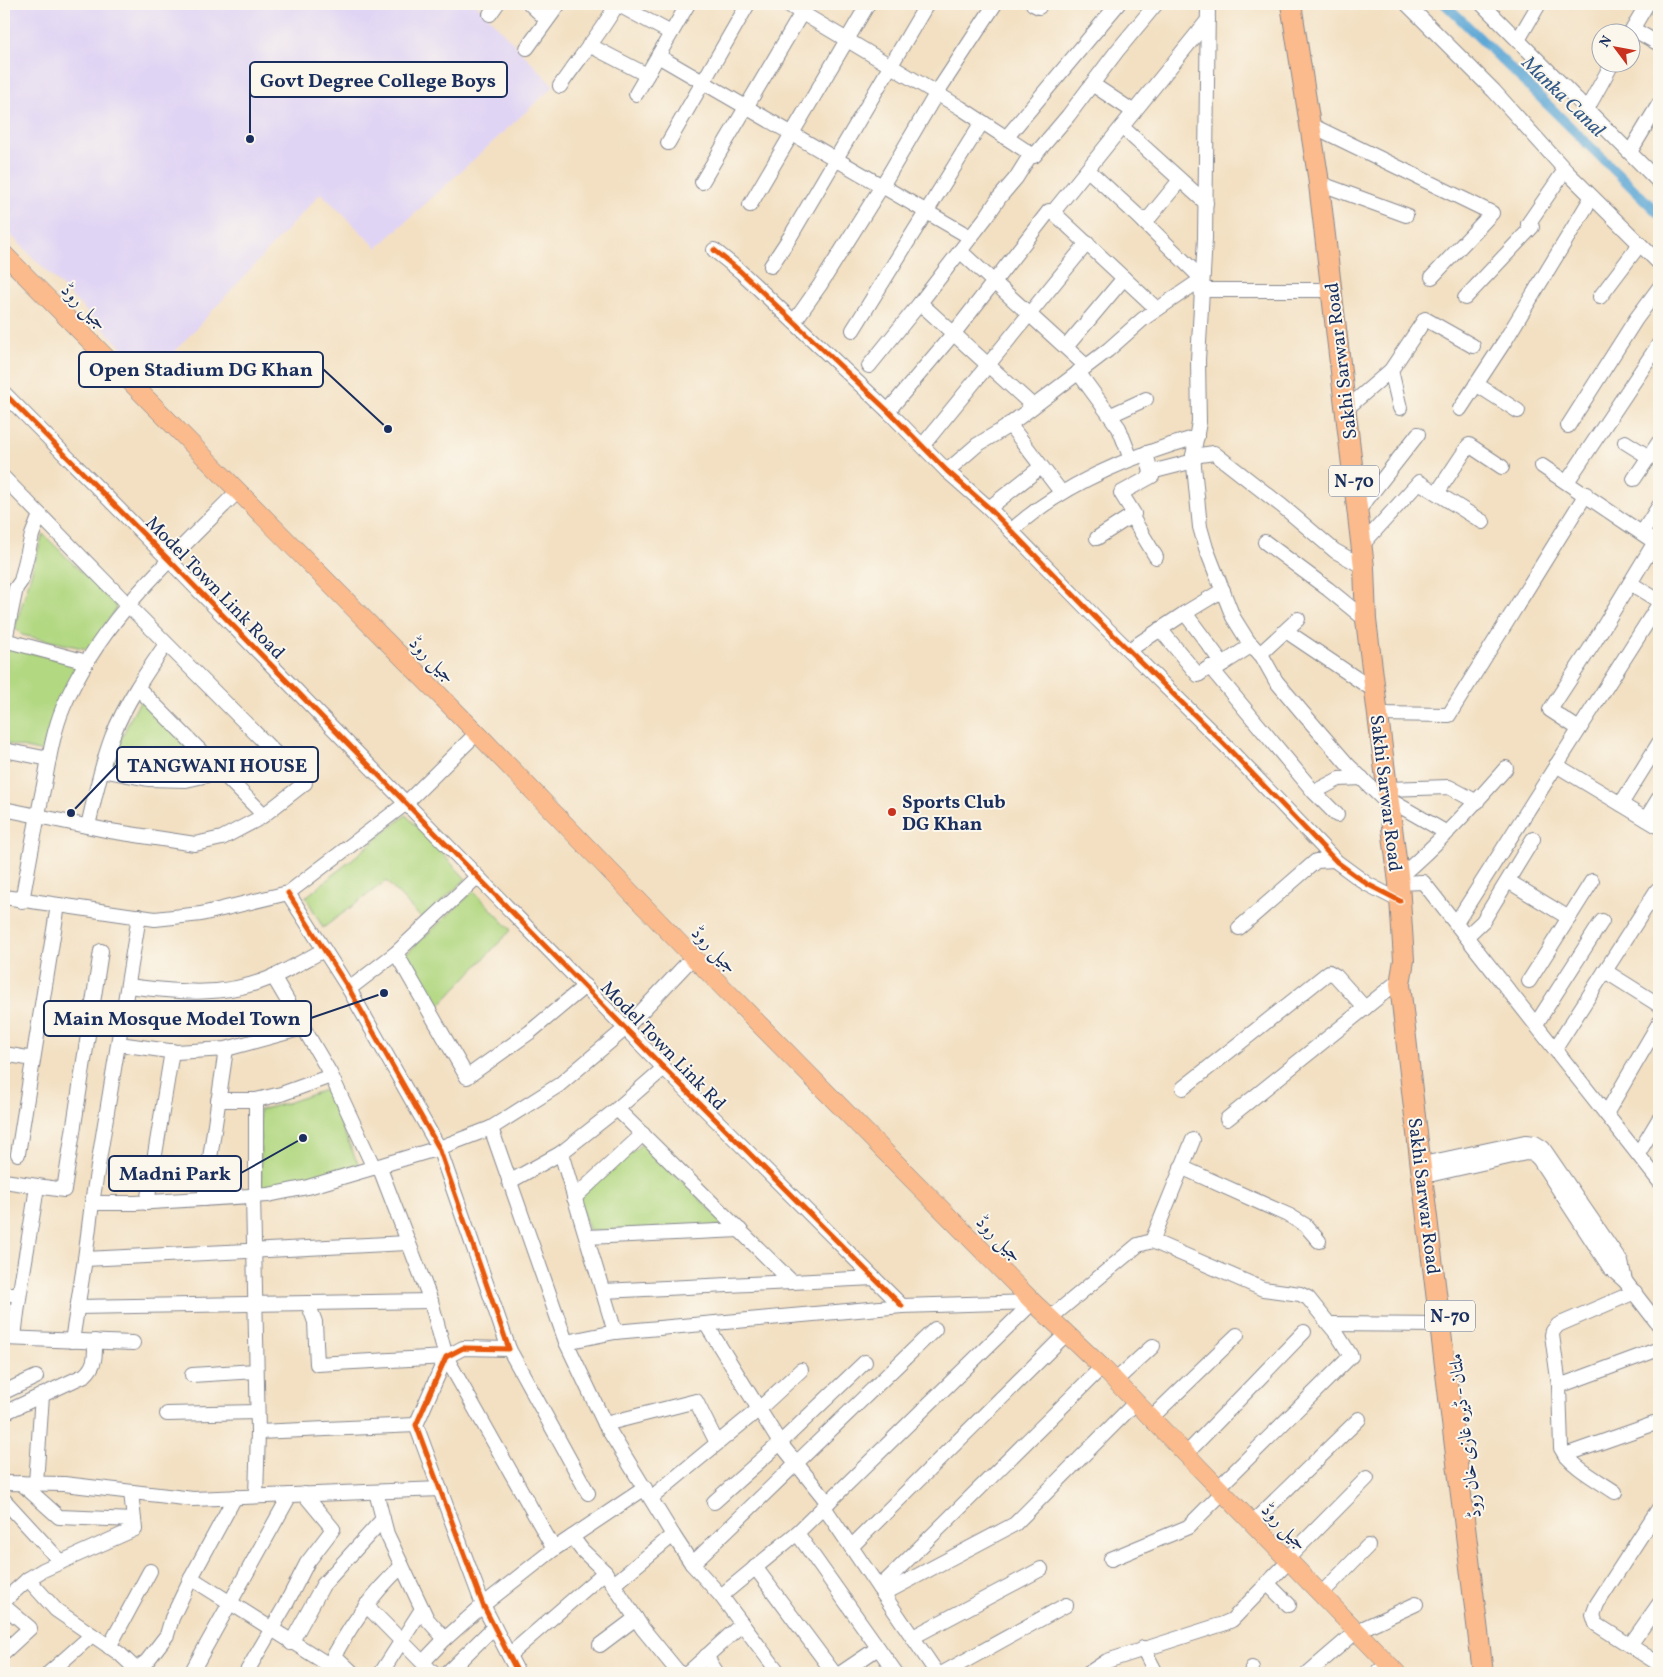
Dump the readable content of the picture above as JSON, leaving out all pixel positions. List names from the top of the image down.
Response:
{
  "streets": {
    "highway": ["Sakhi Sarwar Road", "N-70", "ملتان - ڈیرہ غازی خان روڈ"],
    "main road": ["جیل روڈ"],
    "street": ["Model Town Link Road", "Model Town Link Rd"]
  },
  "crossings": [
    ["Sakhi Sarwar Road", "N-70"],
    ["Sakhi Sarwar Road", "ملتان - ڈیرہ غازی خان روڈ"],
    ["Model Town Link Road", "Model Town Link Rd"]
  ],
  "water": ["Manka Canal"],
  "places": [
    "Govt Degree College Boys",
    "Open Stadium DG Khan",
    "Sports Club DG Khan",
    "TANGWANI HOUSE",
    "Main Mosque Model Town",
    "Madni Park"
  ],
  "north": "top left"
}
